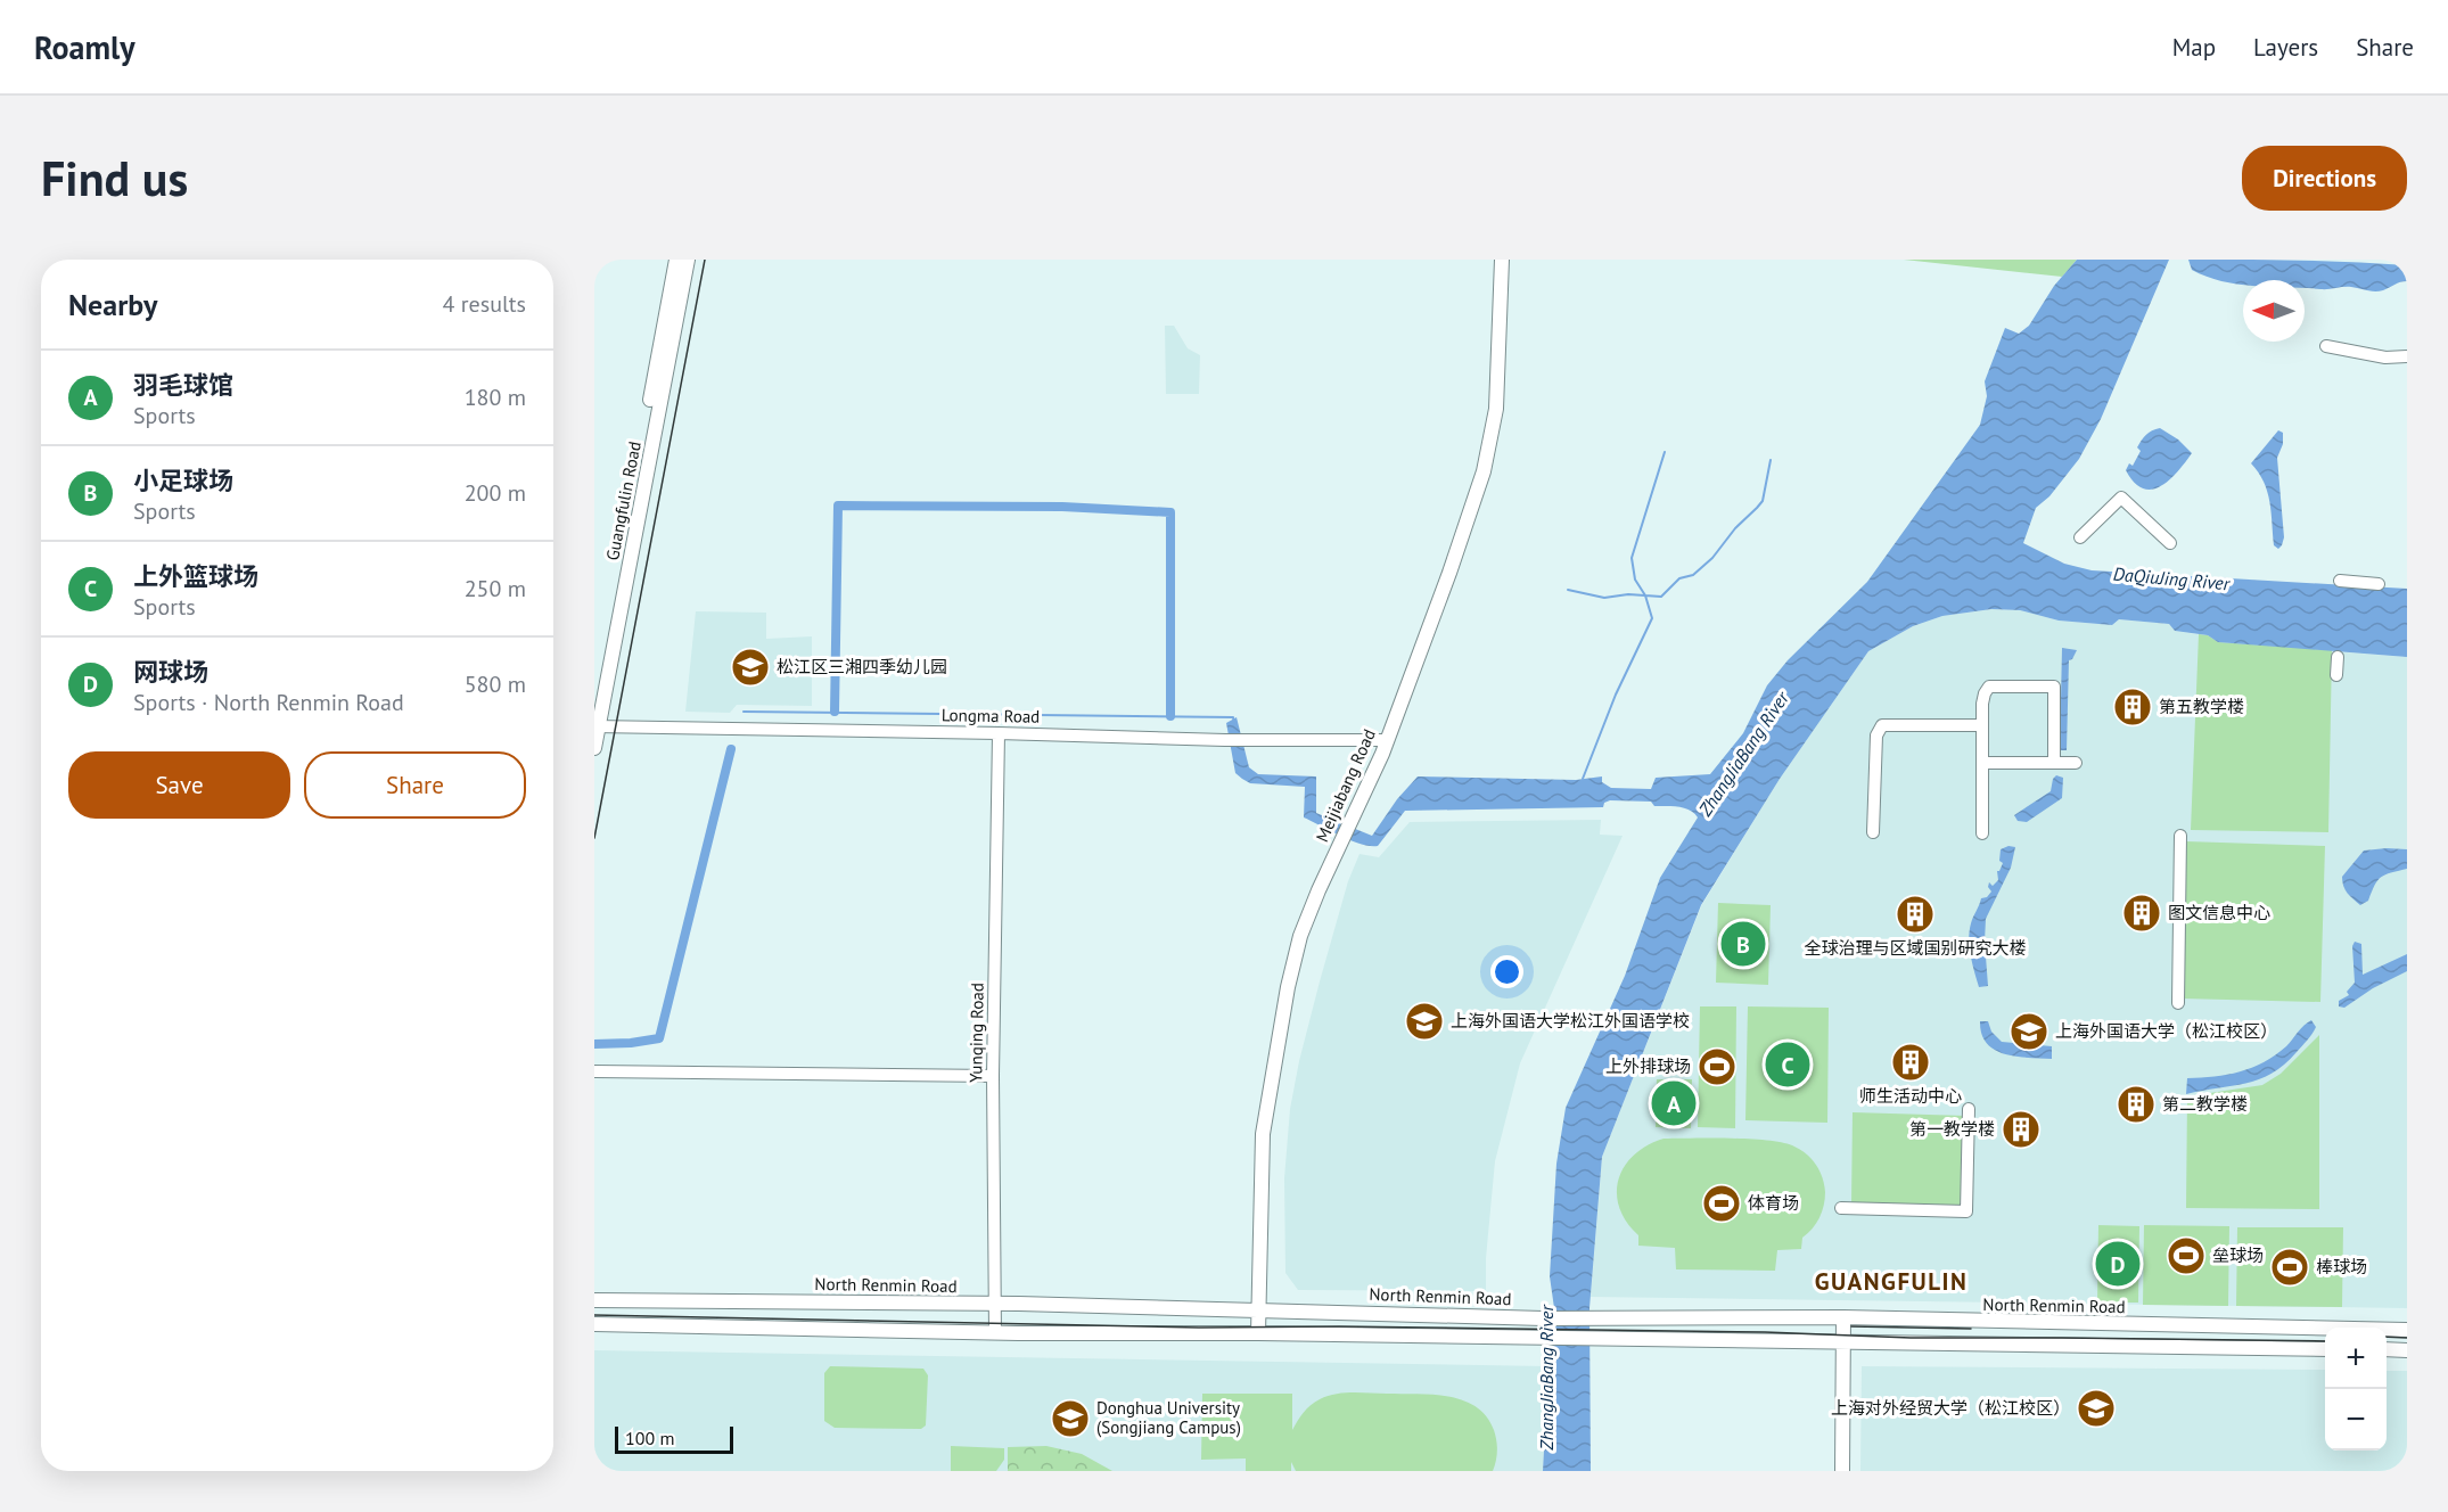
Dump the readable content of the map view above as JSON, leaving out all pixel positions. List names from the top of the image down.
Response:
{
  "streets": {
    "main road": ["Guangfulin Road", "Meijiabang Road", "North Renmin Road"],
    "street": ["Longma Road", "Yunqing Road"]
  },
  "crossings": [
    ["Guangfulin Road", "Longma Road"],
    ["Longma Road", "Meijiabang Road"],
    ["Longma Road", "Yunqing Road"],
    ["Meijiabang Road", "North Renmin Road"],
    ["Yunqing Road", "North Renmin Road"]
  ],
  "districts": ["GUANGFULIN"],
  "water": ["DaQiuJing River", "ZhangJiaBang River"],
  "places": {
    "school or university": [
      "松江区三湘四季幼儿园",
      "上海外国语大学松江外国语学校",
      "上海外国语大学（松江校区）",
      "上海对外经贸大学（松江校区）",
      "Donghua University (Songjiang Campus)"
    ],
    "building": [
      "第五教学楼",
      "图文信息中心",
      "全球治理与区域国别研究大楼",
      "师生活动中心",
      "第二教学楼",
      "第一教学楼"
    ],
    "sports": [
      "上外排球场",
      "体育场",
      "垒球场",
      "棒球场"
    ]
  },
  "scale_bar": "100 m",
  "north": "left",
  "page": {
    "header": "Roamly",
    "nav": ["Map", "Layers", "Share"],
    "buttons": [
      "Directions",
      ["Save", "Share"]
    ],
    "title": "Find us",
    "heading": ["Nearby", "4 results"],
    "list": [
      {
        "mark": "A",
        "name": "羽毛球馆",
        "note": "Sports",
        "value": "180 m"
      },
      {
        "mark": "B",
        "name": "小足球场",
        "note": "Sports",
        "value": "200 m"
      },
      {
        "mark": "C",
        "name": "上外篮球场",
        "note": "Sports",
        "value": "250 m"
      },
      {
        "mark": "D",
        "name": "网球场",
        "note": "Sports · North Renmin Road",
        "value": "580 m"
      }
    ],
    "pins": [
      "B",
      "C",
      "A",
      "D"
    ],
    "map_buttons": ["+", "−"],
    "scale": "100 m"
  }
}
